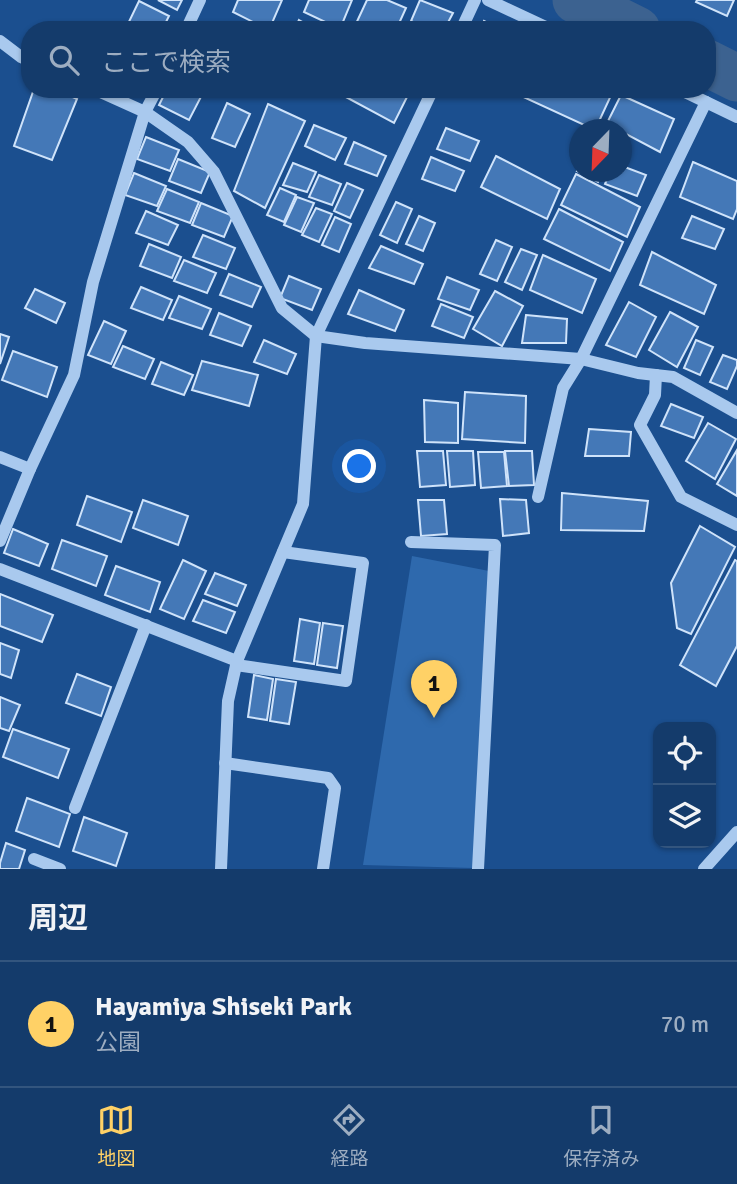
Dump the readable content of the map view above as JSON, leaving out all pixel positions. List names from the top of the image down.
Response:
{
  "north": "bottom left",
  "page": {
    "search": "ここで検索",
    "pins": "1",
    "heading": "周辺",
    "list": [
      {
        "mark": "1",
        "name": "Hayamiya Shiseki Park",
        "note": "公園",
        "value": "70 m"
      }
    ],
    "nav": ["地図", "経路", "保存済み"]
  }
}
